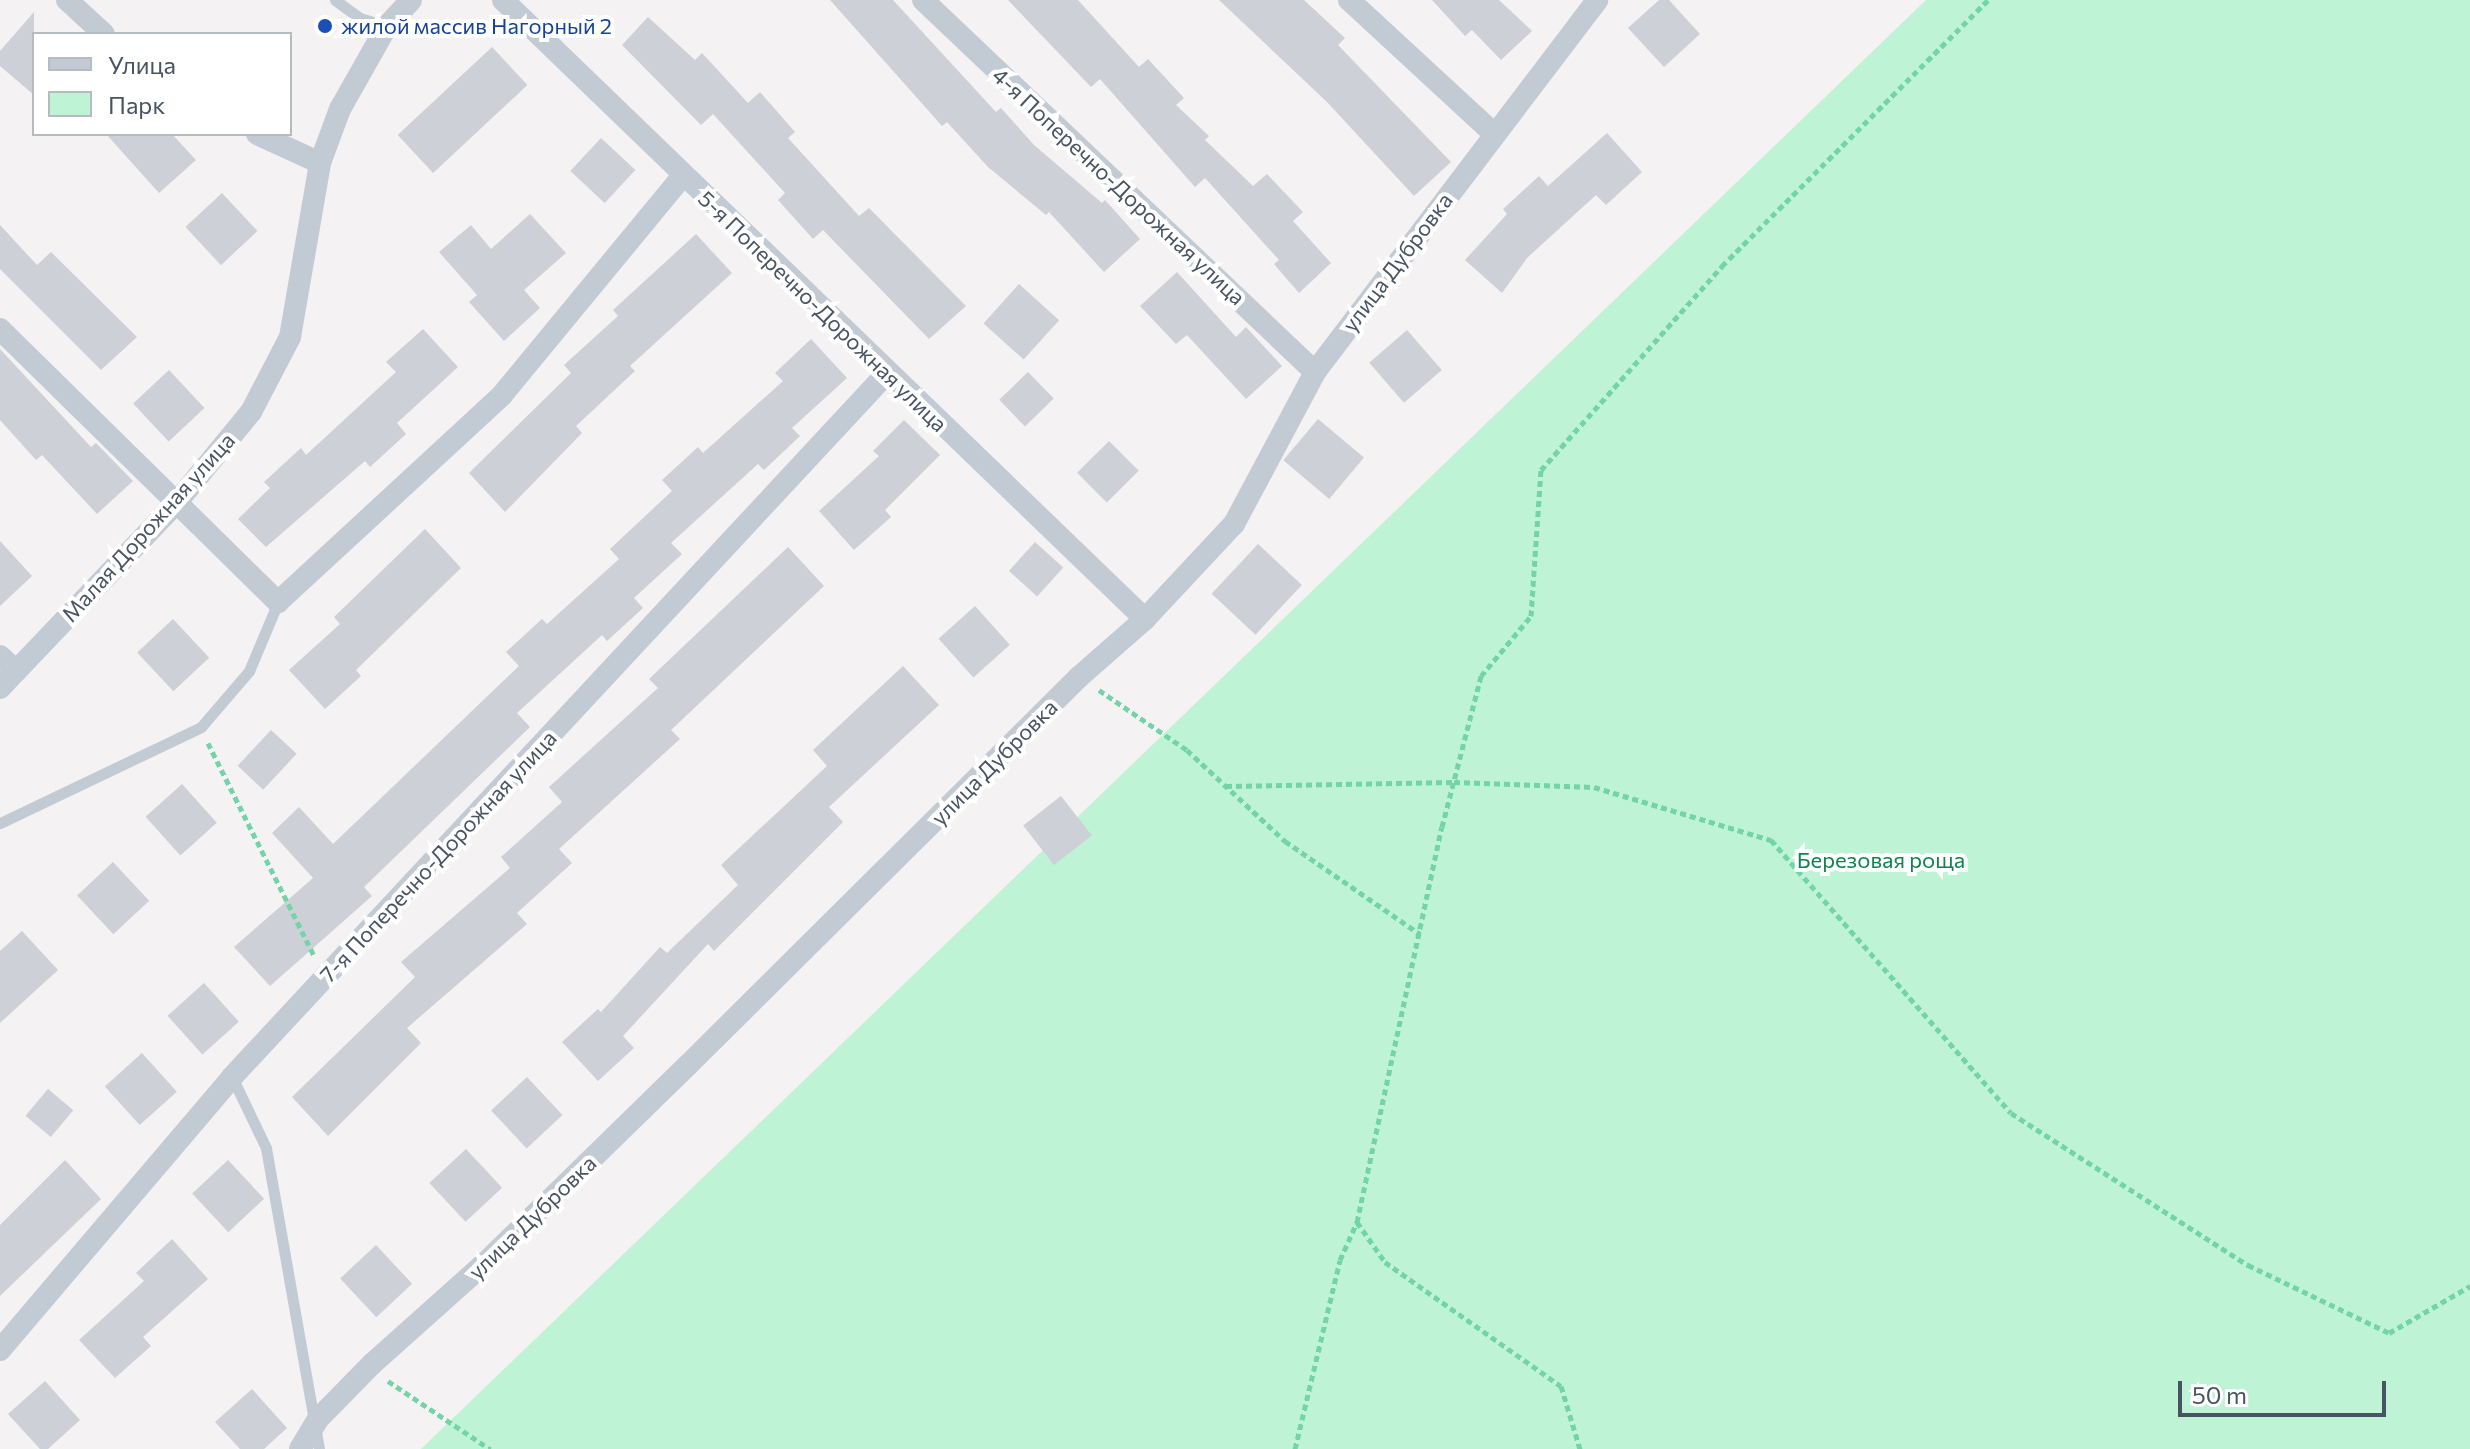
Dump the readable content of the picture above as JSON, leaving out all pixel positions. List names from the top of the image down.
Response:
{
  "streets": {
    "street": [
      "4-я Поперечно-Дорожная улица",
      "улица Дубровка",
      "5-я Поперечно-Дорожная улица",
      "Малая Дорожная улица",
      "7-я Поперечно-Дорожная улица"
    ]
  },
  "crossings": [
    ["4-я Поперечно-Дорожная улица", "улица Дубровка"],
    ["улица Дубровка", "5-я Поперечно-Дорожная улица"],
    ["5-я Поперечно-Дорожная улица", "7-я Поперечно-Дорожная улица"]
  ],
  "parks": ["Березовая роща"],
  "places": ["жилой массив Нагорный 2"],
  "legend": ["Улица", "Парк"],
  "scale_bar": "50 m"
}
